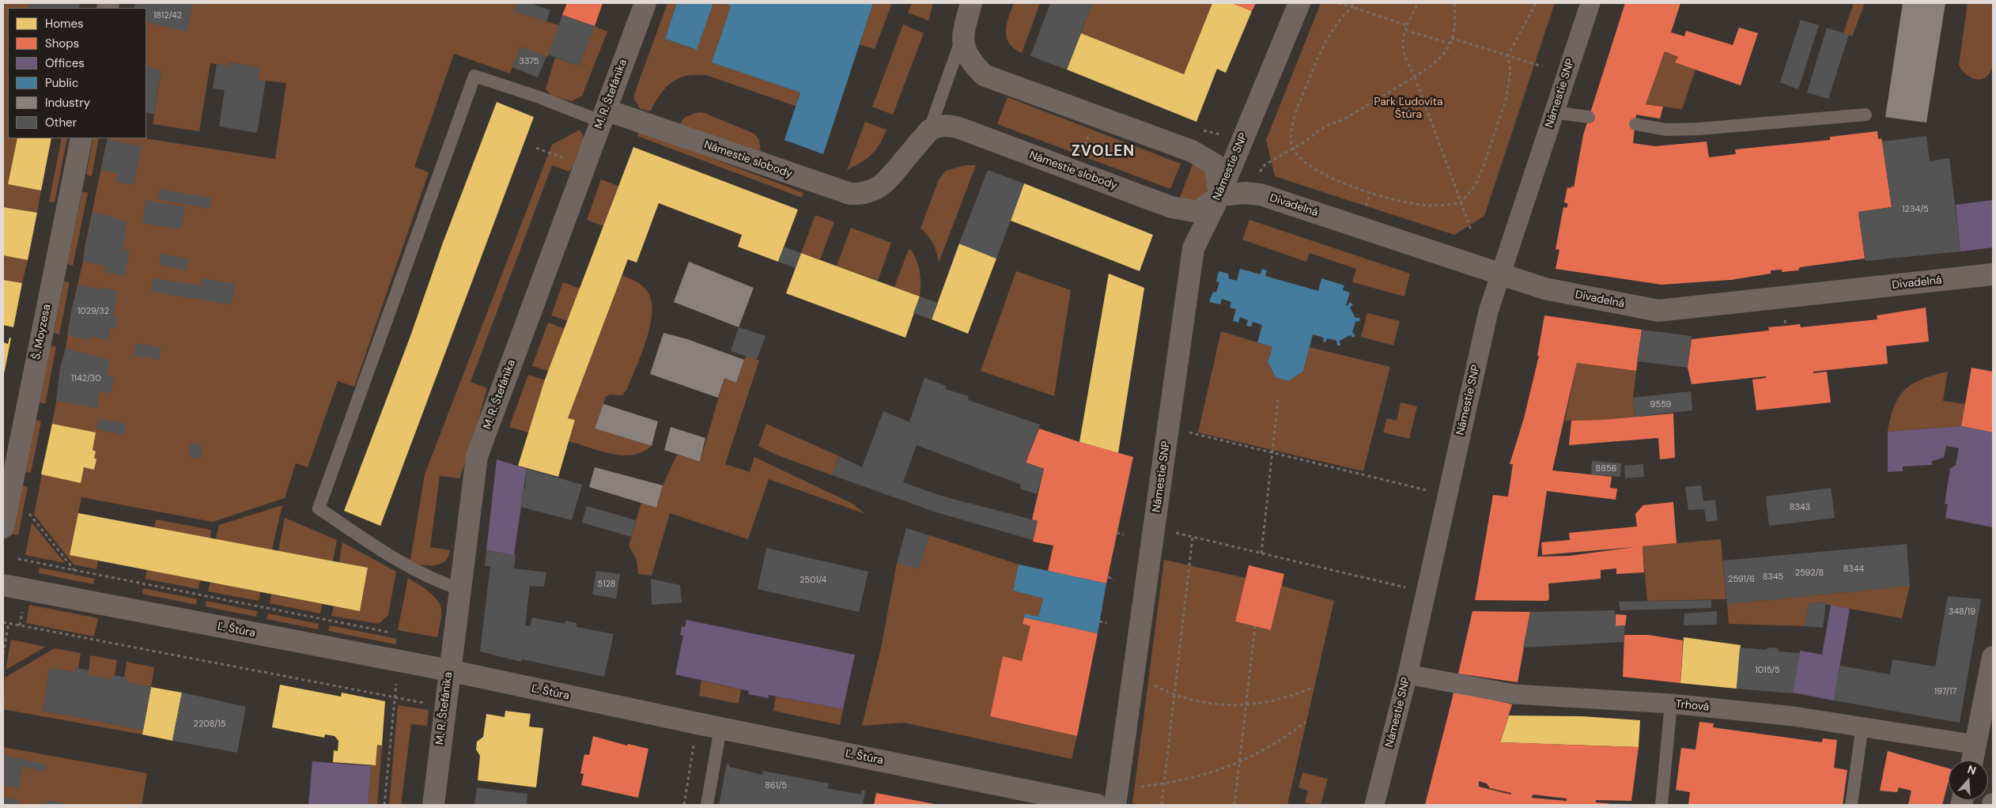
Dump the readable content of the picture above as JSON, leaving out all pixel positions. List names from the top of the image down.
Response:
{
  "streets": {
    "street": [
      "Námestie SNP",
      "M. R. Štefánika",
      "Námestie slobody",
      "Divadelná",
      "Š. Moyzesa",
      "Ľ. Štúra",
      "Trhová"
    ]
  },
  "crossings": [
    ["Námestie SNP", "Námestie slobody"],
    ["Námestie SNP", "Divadelná"],
    ["Námestie SNP", "Trhová"],
    ["M. R. Štefánika", "Námestie slobody"],
    ["M. R. Štefánika", "Ľ. Štúra"],
    ["Námestie slobody", "Divadelná"]
  ],
  "districts": ["ZVOLEN"],
  "parks": ["Park Ľudovíta Štúra"],
  "house_numbers": [
    "1812/42",
    "3375",
    "1234/5",
    "1029/32",
    "1142/30",
    "9559",
    "8856",
    "8343",
    "8344",
    "2592/8",
    "8345",
    "2591/6",
    "2501/4",
    "5128",
    "348/19",
    "1015/5",
    "197/17",
    "2208/15",
    "861/5"
  ],
  "legend": [
    "Homes",
    "Shops",
    "Offices",
    "Public",
    "Industry",
    "Other"
  ],
  "north": "top"
}
